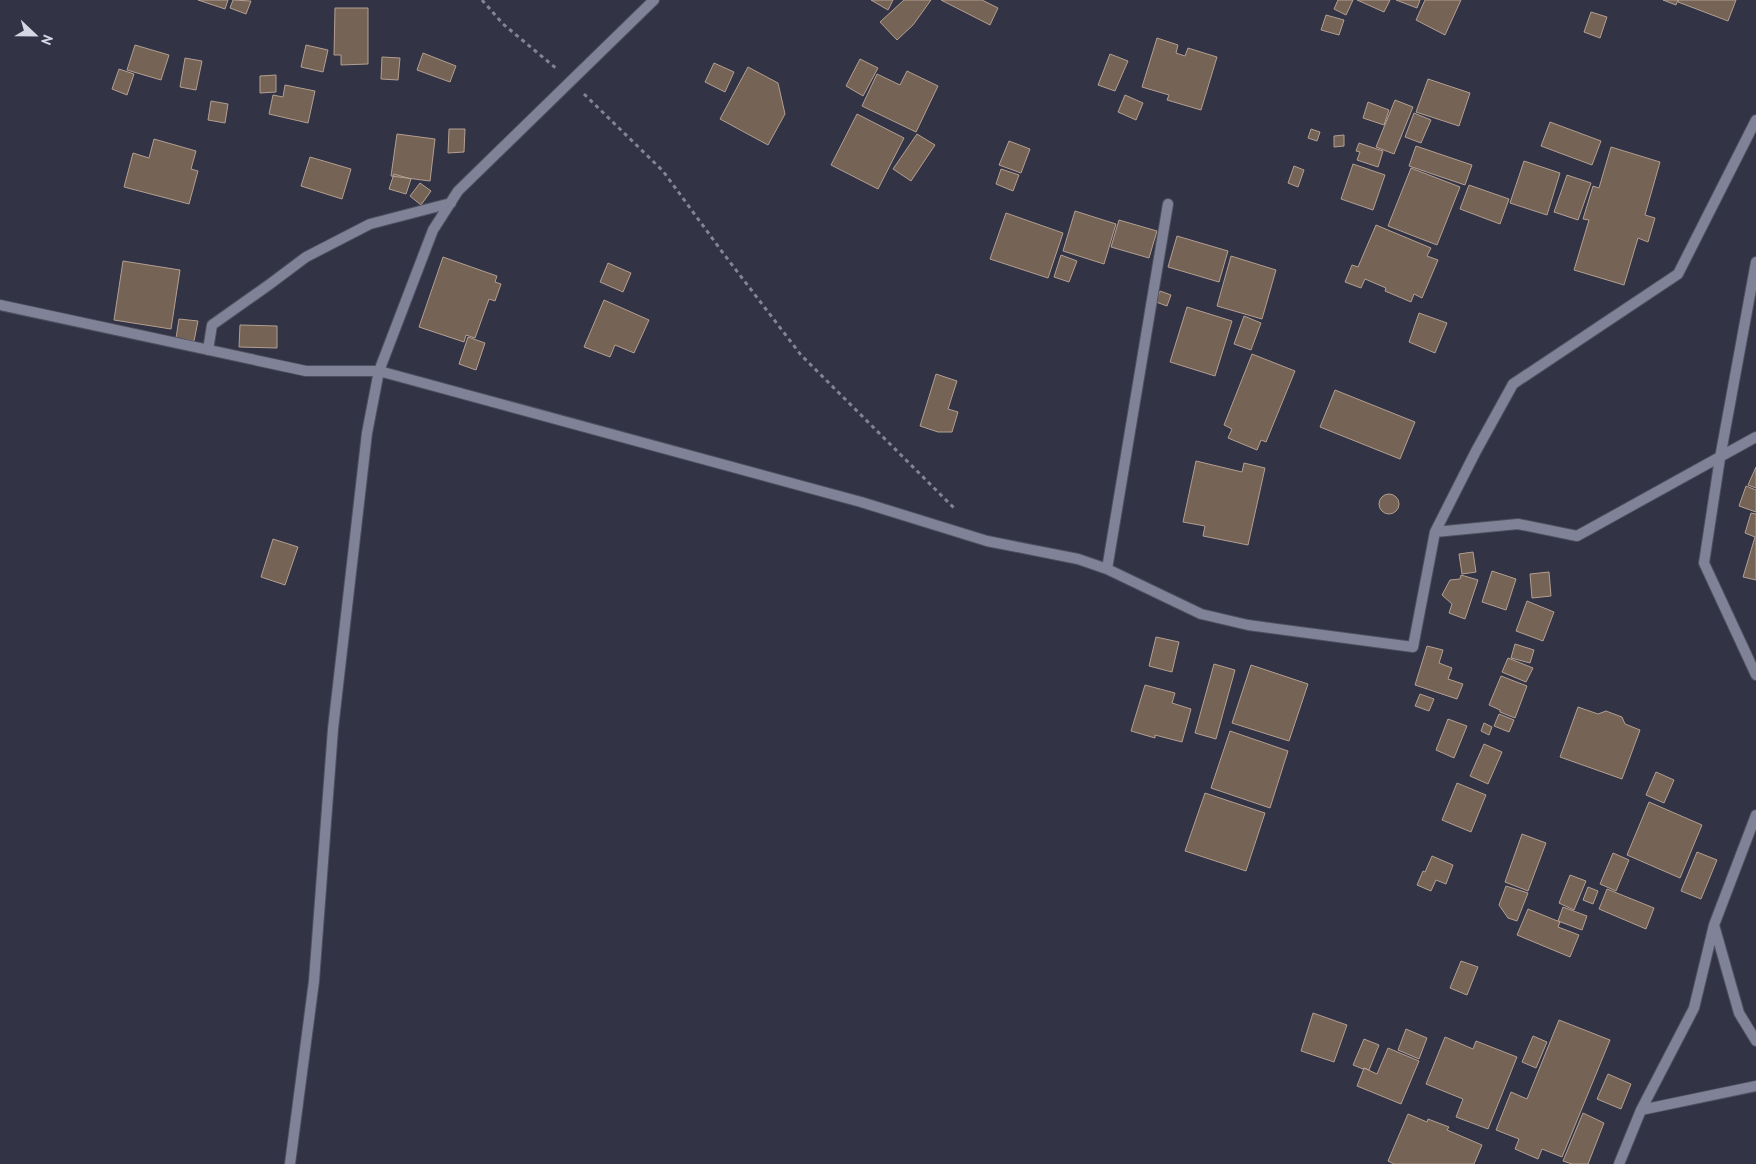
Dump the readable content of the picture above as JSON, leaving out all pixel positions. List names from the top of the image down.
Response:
{
  "north": "right"
}
